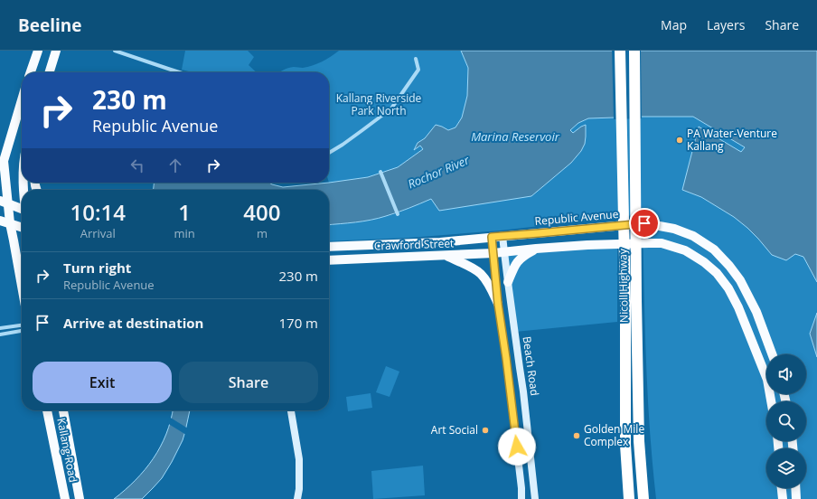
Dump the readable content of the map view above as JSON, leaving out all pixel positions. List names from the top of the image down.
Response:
{
  "streets": {
    "highway": ["Nicoll Highway"],
    "main road": [
      "Republic Avenue",
      "Crawford Street",
      "Beach Road",
      "Kallang Road"
    ]
  },
  "crossings": [
    ["Republic Avenue", "Crawford Street"],
    ["Republic Avenue", "Beach Road"],
    ["Crawford Street", "Beach Road"]
  ],
  "water": ["Marina Reservoir", "Rochor River"],
  "parks": ["Kallang Riverside Park North"],
  "places": ["PA Water-Venture Kallang", "Art Social", "Golden Mile Complex"],
  "page": {
    "header": "Beeline",
    "nav": ["Map", "Layers", "Share"],
    "turn": ["230 m", "Republic Avenue"],
    "eta": [
      "10:14",
      "Arrival",
      "1",
      "min",
      "400",
      "m"
    ],
    "list": [
      {
        "name": "Turn right",
        "note": "Republic Avenue",
        "value": "230 m"
      },
      {
        "name": "Arrive at destination",
        "value": "170 m"
      }
    ],
    "buttons": ["Exit", "Share"]
  }
}
